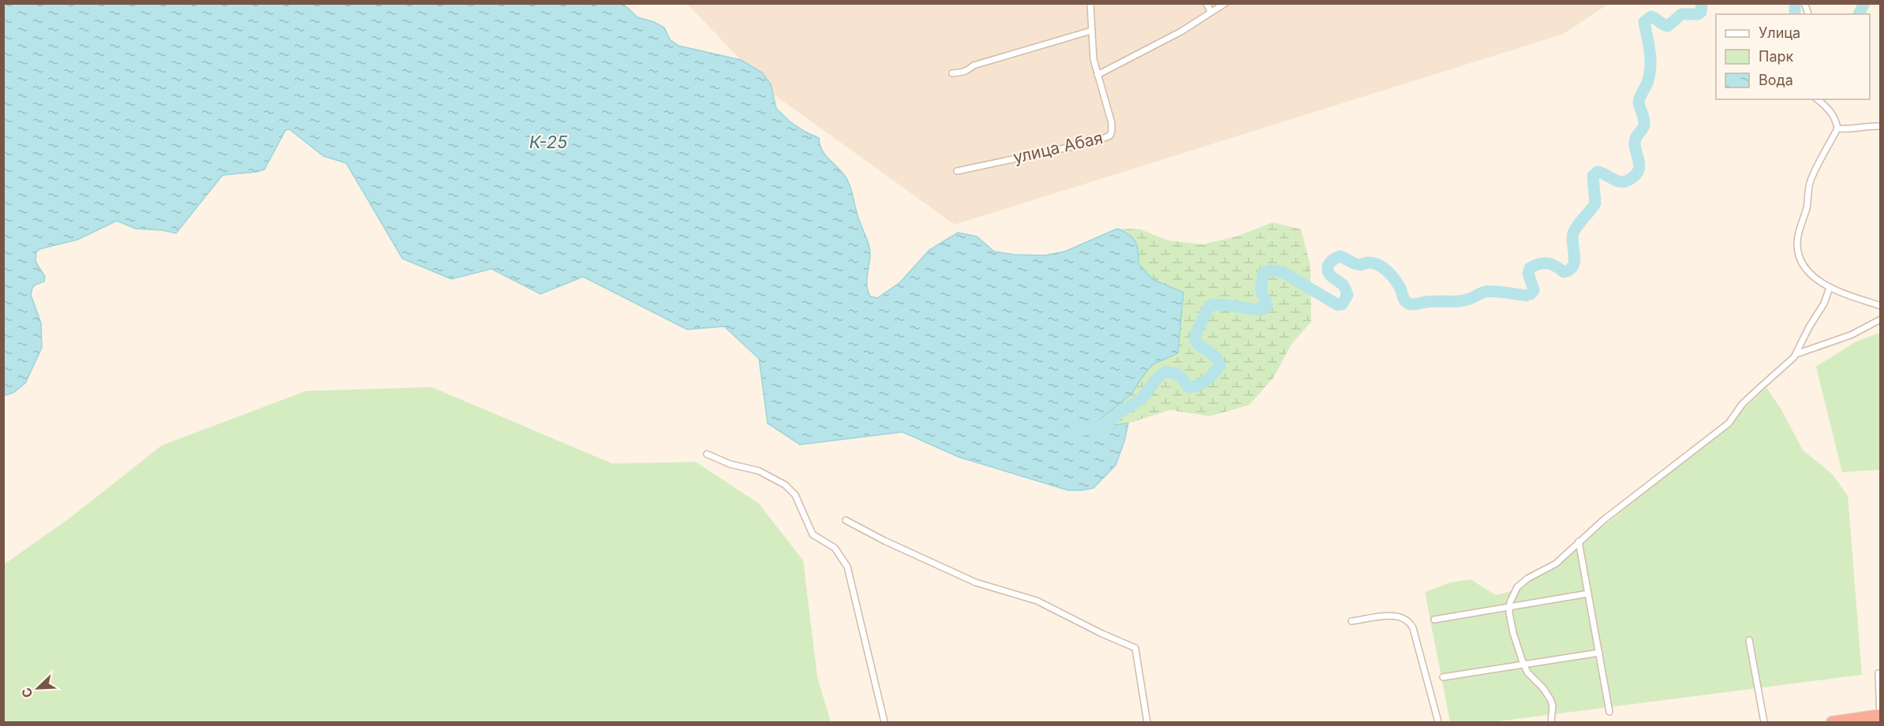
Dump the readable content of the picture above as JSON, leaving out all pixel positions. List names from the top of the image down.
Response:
{
  "streets": {
    "street": ["улица Абая"]
  },
  "water": ["К-25"],
  "legend": ["Улица", "Парк", "Вода"],
  "north": "bottom left"
}
